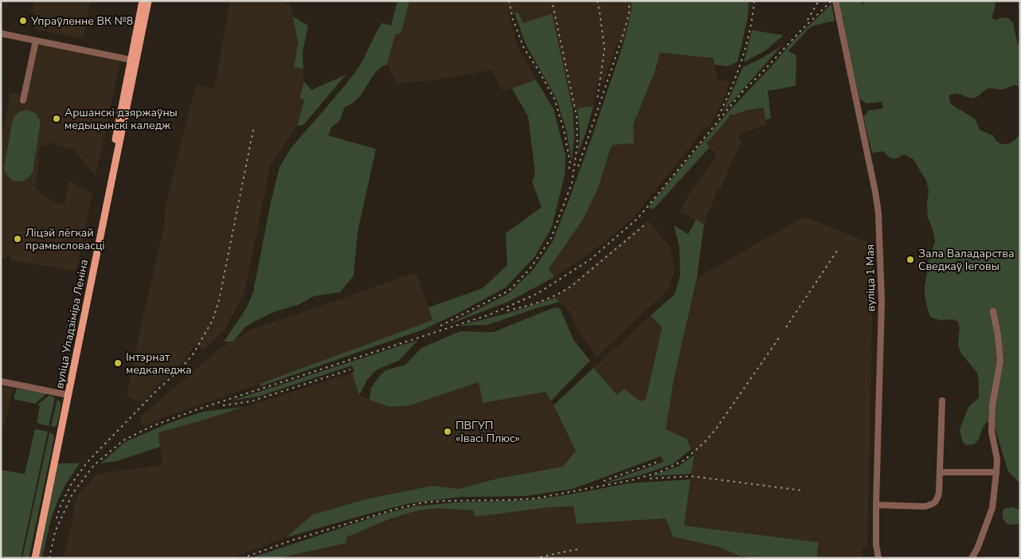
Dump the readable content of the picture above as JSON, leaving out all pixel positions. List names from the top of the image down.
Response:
{
  "streets": {
    "main road": ["вуліца Уладзіміра Леніна"],
    "street": ["вуліца 1 Мая"]
  },
  "places": [
    "Упраўленне ВК №8",
    "Аршанскі дзяржаўны медыцынскі каледж",
    "Ліцэй лёгкай прамысловасці",
    "Зала Валадарства Сведкаў Іеговы",
    "Інтэрнат медкаледжа",
    "ПВГУП «Івасі Плюс»"
  ]
}
